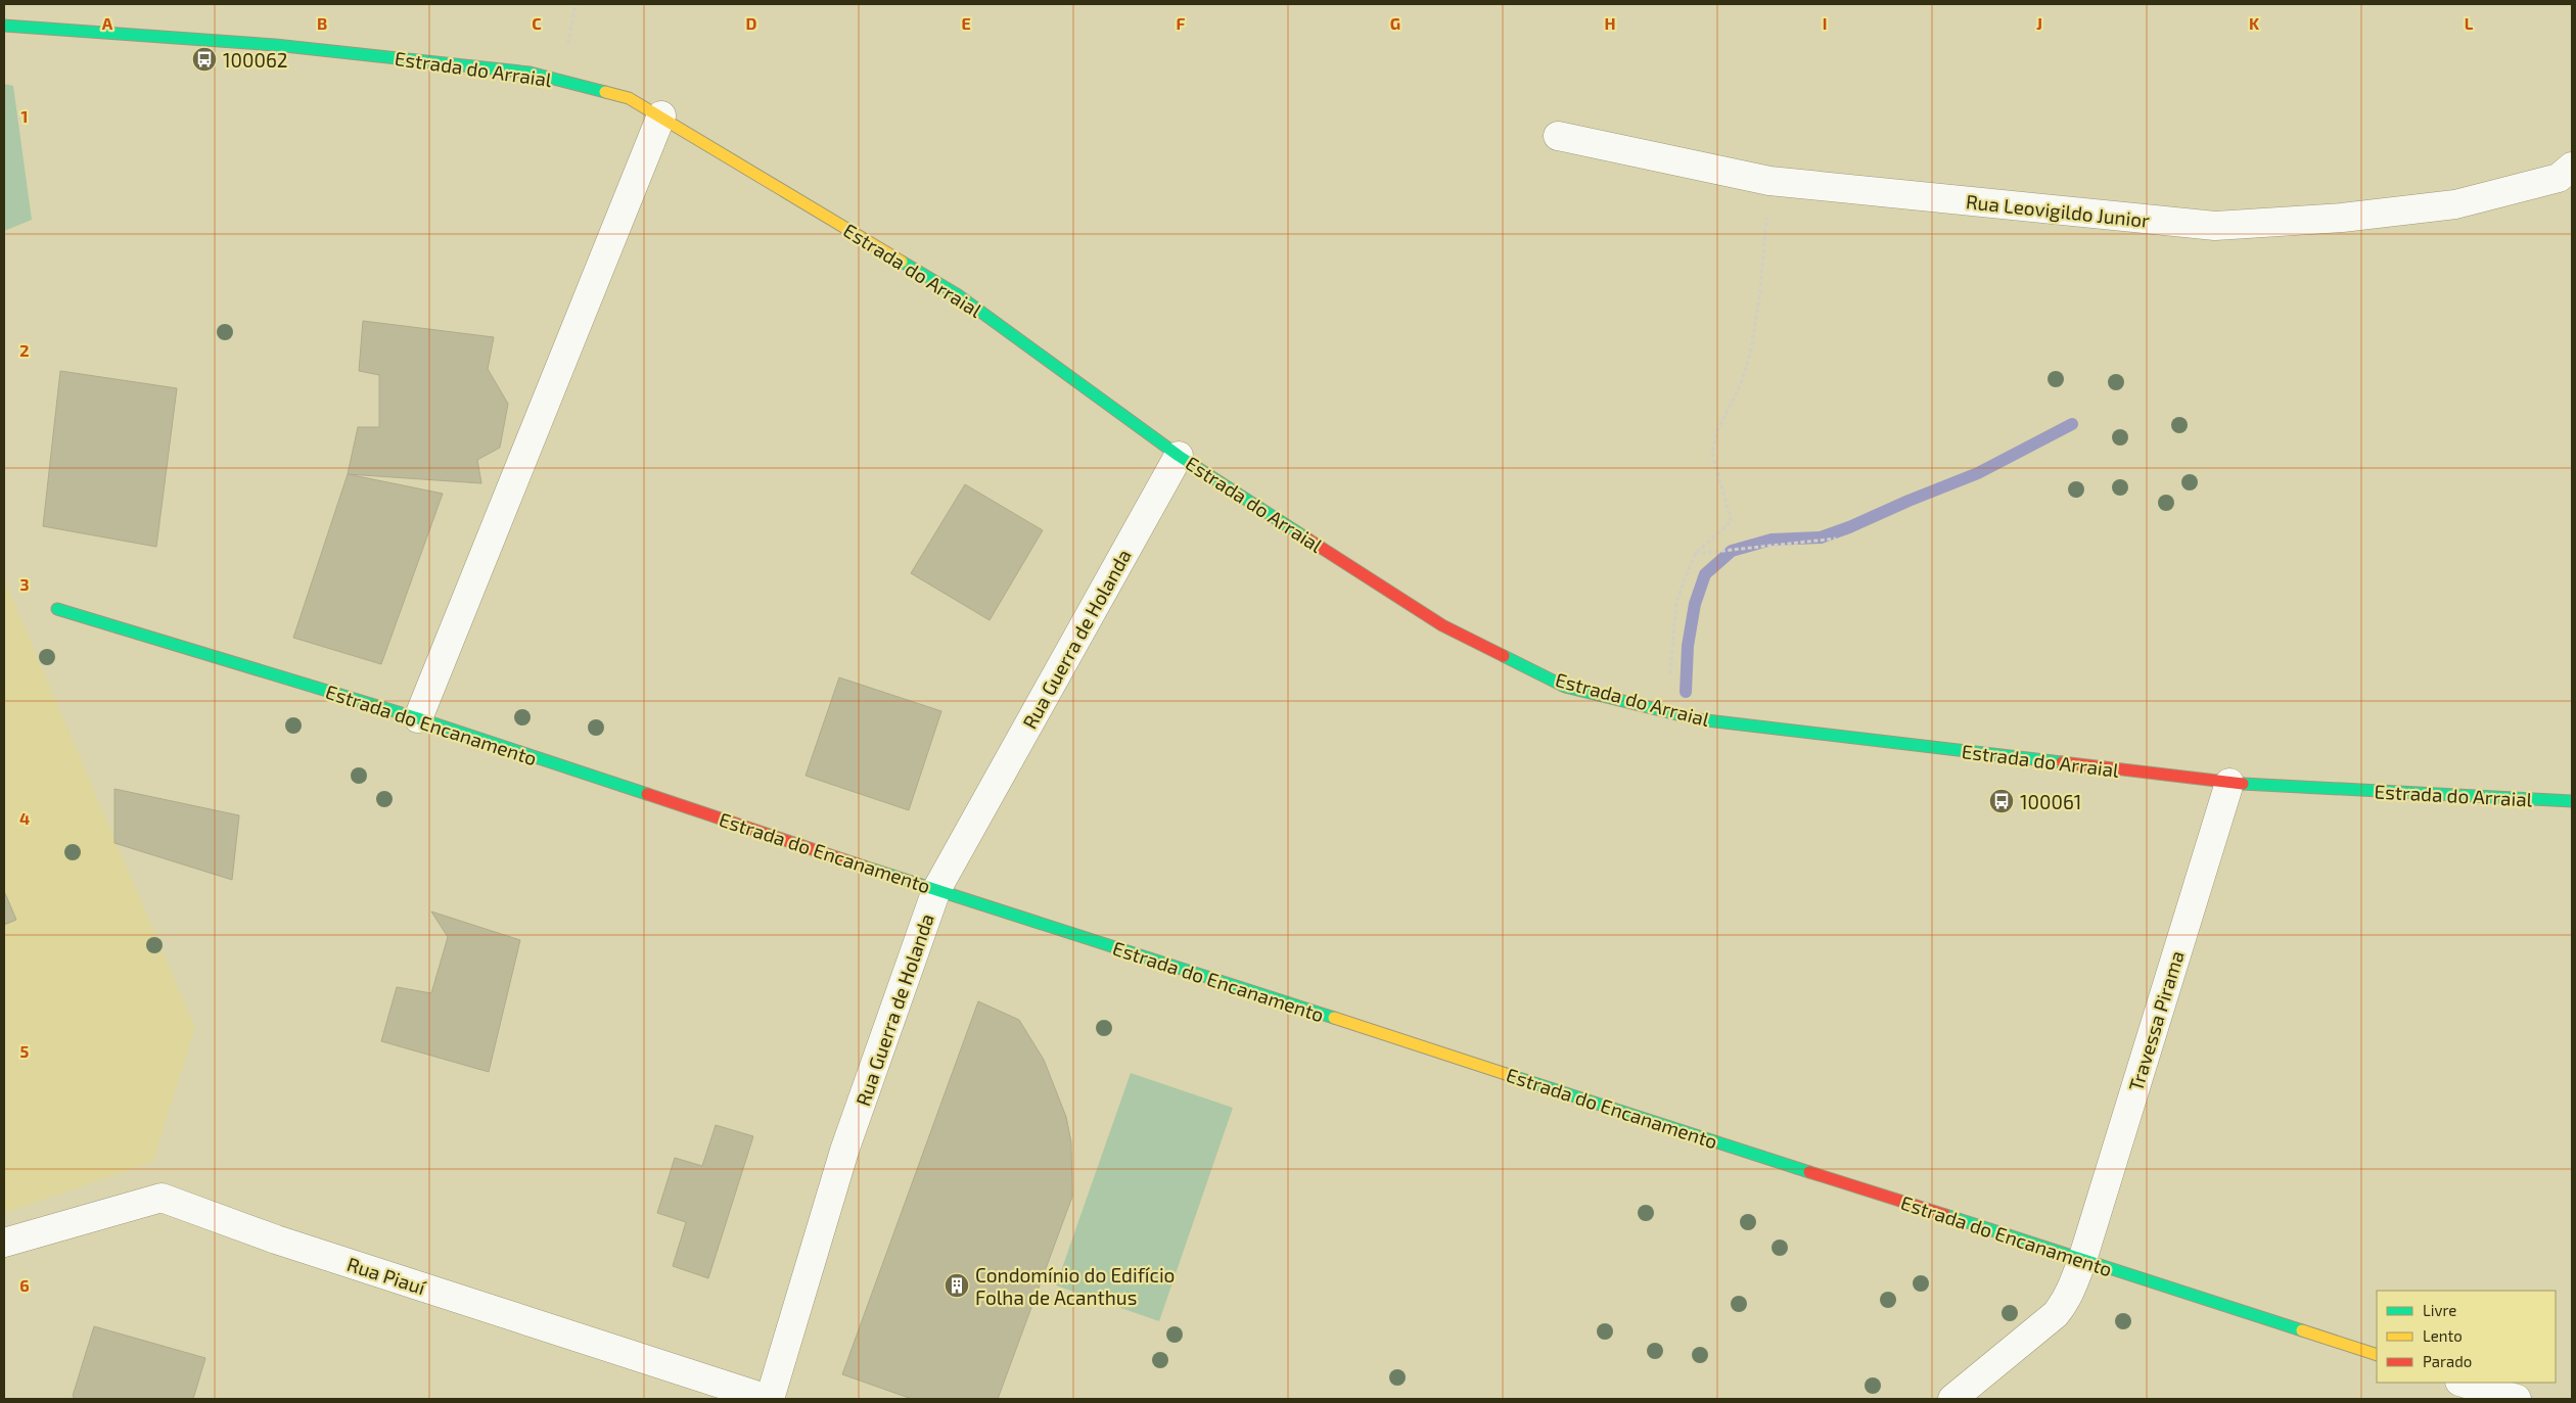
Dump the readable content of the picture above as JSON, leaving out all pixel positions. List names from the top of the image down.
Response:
{
  "streets": {
    "main road": ["Estrada do Arraial", "Estrada do Encanamento"],
    "street": [
      "Rua Leovigildo Junior",
      "Rua Guerra de Holanda",
      "Travessa Pirama",
      "Rua Piauí"
    ]
  },
  "crossings": [
    ["Estrada do Arraial", "Rua Guerra de Holanda"],
    ["Estrada do Arraial", "Travessa Pirama"],
    ["Rua Guerra de Holanda", "Estrada do Encanamento"],
    ["Rua Guerra de Holanda", "Rua Piauí"],
    ["Estrada do Encanamento", "Travessa Pirama"]
  ],
  "places": {
    "bus stop": ["100062", "100061"],
    "building": ["Condomínio do Edifício Folha de Acanthus"]
  },
  "legend": ["Livre", "Lento", "Parado"],
  "grid": {
    "columns": [
      "A",
      "B",
      "C",
      "D",
      "E",
      "F",
      "G",
      "H",
      "I",
      "J",
      "K",
      "L"
    ],
    "rows": [
      "1",
      "2",
      "3",
      "4",
      "5",
      "6"
    ]
  }
}
